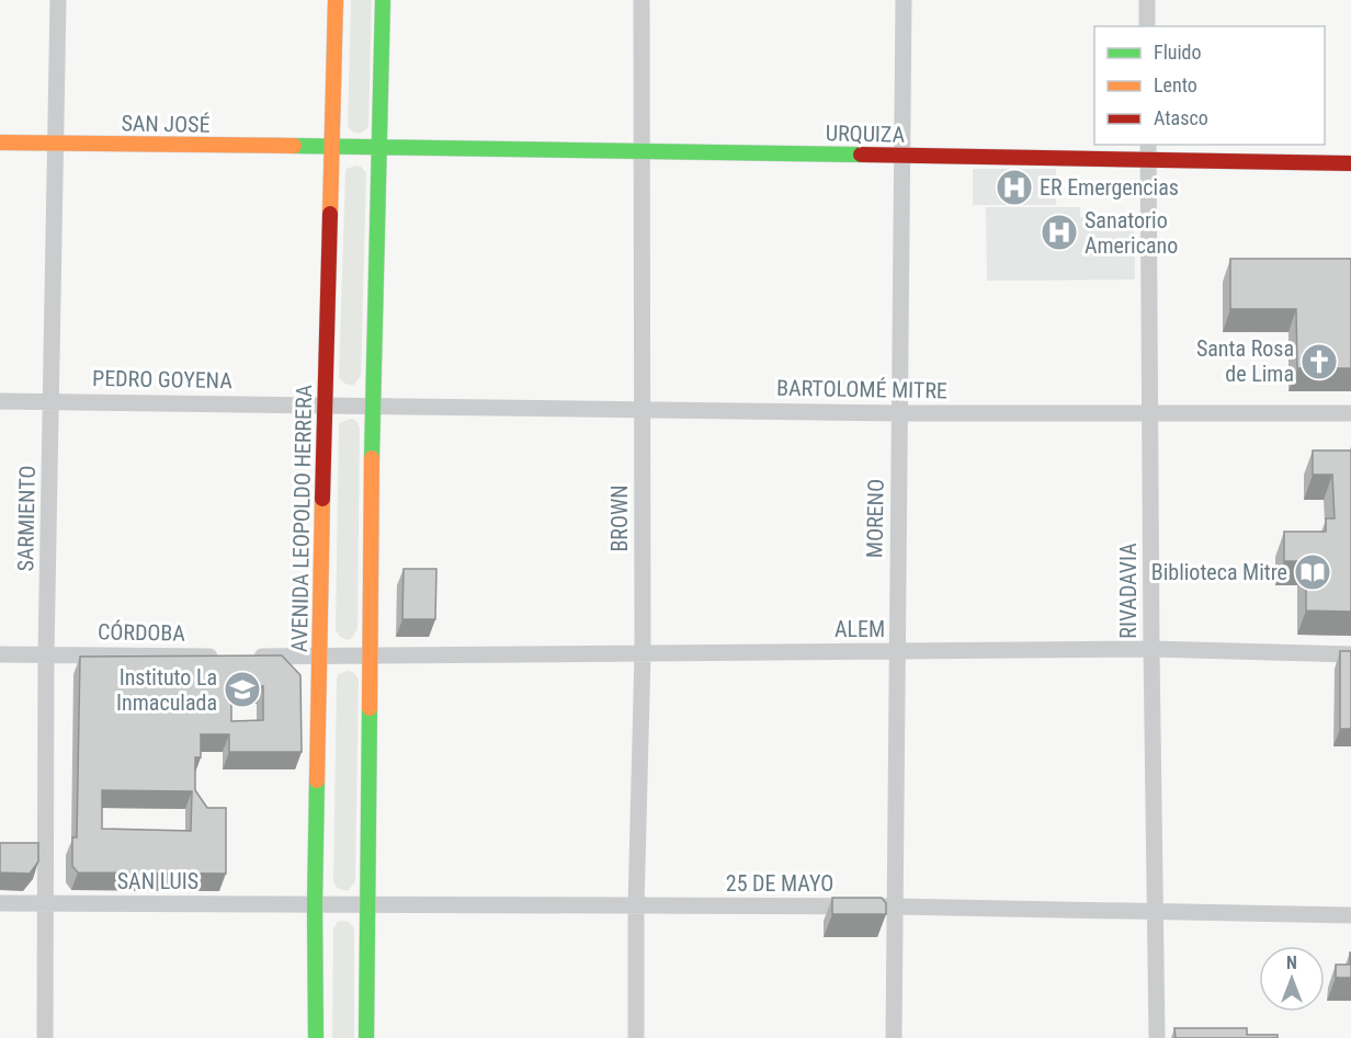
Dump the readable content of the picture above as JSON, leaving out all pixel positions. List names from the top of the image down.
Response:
{
  "streets": {
    "street": [
      "SAN JOSÉ",
      "URQUIZA",
      "PEDRO GOYENA",
      "BARTOLOMÉ MITRE",
      "SARMIENTO",
      "AVENIDA LEOPOLDO HERRERA",
      "BROWN",
      "MORENO",
      "RIVADAVIA",
      "ALEM",
      "CÓRDOBA",
      "SAN LUIS",
      "25 DE MAYO"
    ]
  },
  "crossings": [
    ["SAN JOSÉ", "URQUIZA"],
    ["SAN JOSÉ", "SARMIENTO"],
    ["SAN JOSÉ", "AVENIDA LEOPOLDO HERRERA"],
    ["URQUIZA", "BROWN"],
    ["URQUIZA", "MORENO"],
    ["URQUIZA", "RIVADAVIA"],
    ["PEDRO GOYENA", "BARTOLOMÉ MITRE"],
    ["PEDRO GOYENA", "SARMIENTO"],
    ["PEDRO GOYENA", "AVENIDA LEOPOLDO HERRERA"],
    ["BARTOLOMÉ MITRE", "BROWN"],
    ["BARTOLOMÉ MITRE", "MORENO"],
    ["BARTOLOMÉ MITRE", "RIVADAVIA"],
    ["SARMIENTO", "CÓRDOBA"],
    ["SARMIENTO", "SAN LUIS"],
    ["AVENIDA LEOPOLDO HERRERA", "ALEM"],
    ["AVENIDA LEOPOLDO HERRERA", "CÓRDOBA"],
    ["AVENIDA LEOPOLDO HERRERA", "SAN LUIS"],
    ["BROWN", "ALEM"],
    ["BROWN", "25 DE MAYO"],
    ["MORENO", "ALEM"],
    ["MORENO", "25 DE MAYO"],
    ["RIVADAVIA", "ALEM"],
    ["RIVADAVIA", "25 DE MAYO"],
    ["ALEM", "CÓRDOBA"],
    ["SAN LUIS", "25 DE MAYO"]
  ],
  "places": {
    "hospital": ["ER Emergencias", "Sanatorio Americano"],
    "church": ["Santa Rosa de Lima"],
    "library": ["Biblioteca Mitre"],
    "school or university": ["Instituto La Inmaculada"]
  },
  "legend": ["Fluido", "Lento", "Atasco"],
  "north": "top"
}
